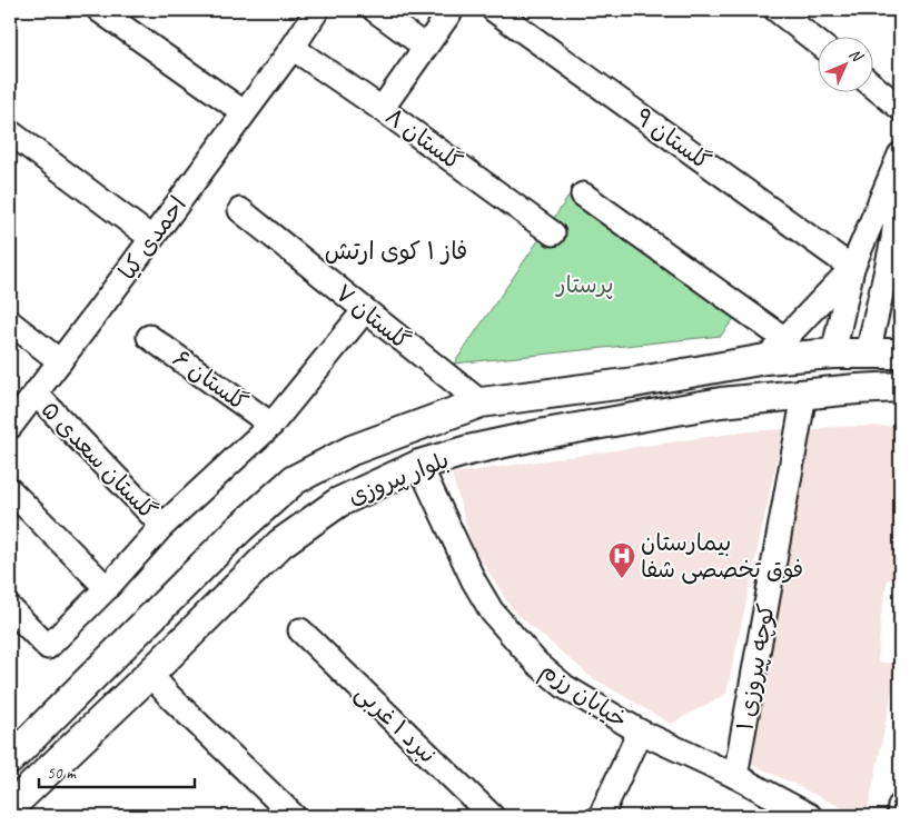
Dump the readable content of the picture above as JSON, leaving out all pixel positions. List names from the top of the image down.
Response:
{
  "streets": {
    "street": [
      "گلستان ۸",
      "گلستان ۹",
      "احمدی کیا",
      "گلستان ۷",
      "گلستان ۶",
      "گلستان سعدی ۵",
      "بلوار پیروزی",
      "کوچه پیروزی ۱",
      "خیابان رزم",
      "نبرد ۱ غربی"
    ]
  },
  "crossings": [
    ["گلستان ۸", "احمدی کیا"],
    ["احمدی کیا", "گلستان سعدی ۵"],
    ["گلستان ۷", "بلوار پیروزی"],
    ["بلوار پیروزی", "کوچه پیروزی ۱"],
    ["بلوار پیروزی", "خیابان رزم"],
    ["کوچه پیروزی ۱", "خیابان رزم"]
  ],
  "districts": ["فاز ۱ کوی ارتش"],
  "parks": ["پرستار"],
  "places": {
    "hospital": ["بیمارستان فوق تخصصی شفا"]
  },
  "scale_bar": "50 m",
  "north": "top right"
}
